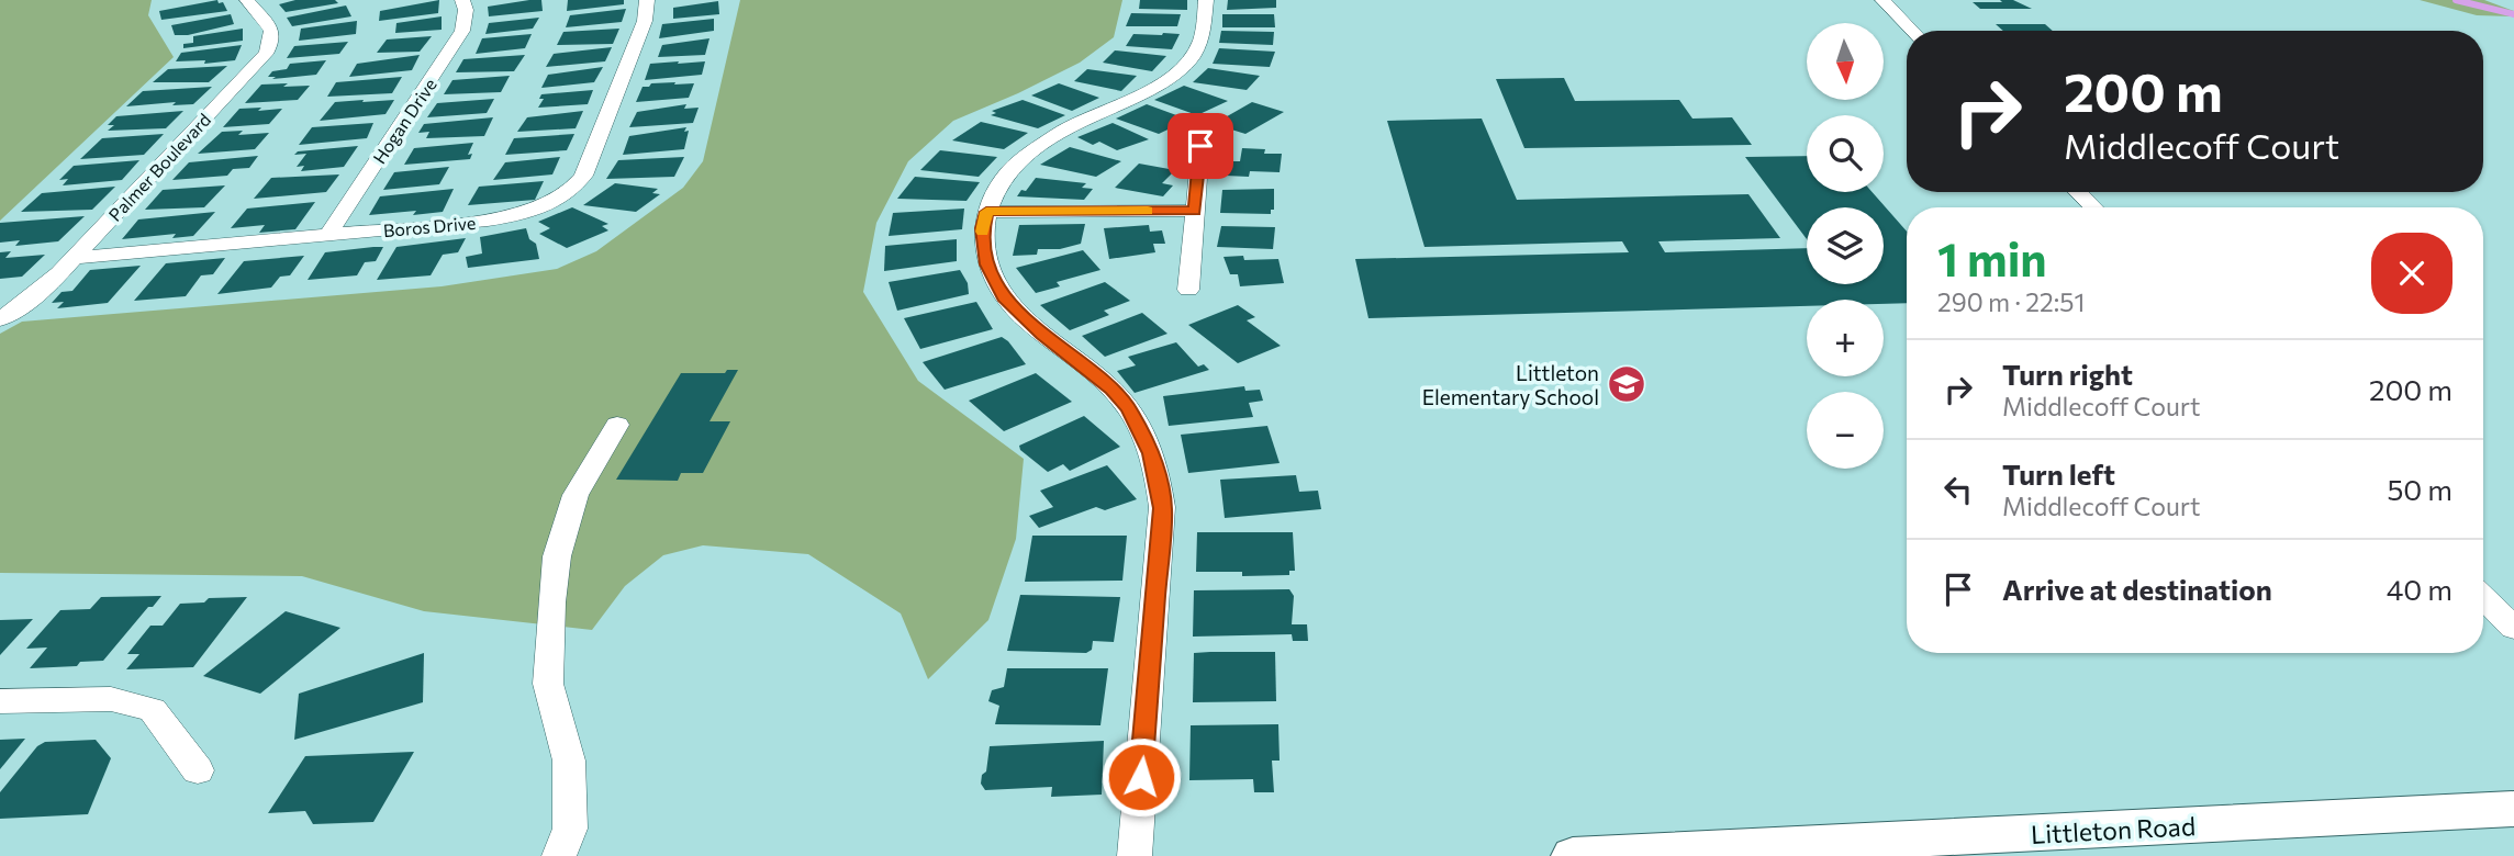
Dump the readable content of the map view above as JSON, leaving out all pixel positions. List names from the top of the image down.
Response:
{
  "streets": {
    "street": [
      "Hogan Drive",
      "Palmer Boulevard",
      "Boros Drive",
      "Littleton Road"
    ]
  },
  "crossings": [
    ["Hogan Drive", "Boros Drive"],
    ["Palmer Boulevard", "Boros Drive"]
  ],
  "places": {
    "school or university": ["Littleton Elementary School"]
  },
  "north": "bottom",
  "page": {
    "map_buttons": ["+", "−"],
    "turn": ["200 m", "Middlecoff Court"],
    "heading": ["1 min", "290 m · 22:51"],
    "list": [
      {
        "name": "Turn right",
        "note": "Middlecoff Court",
        "value": "200 m"
      },
      {
        "name": "Turn left",
        "note": "Middlecoff Court",
        "value": "50 m"
      },
      {
        "name": "Arrive at destination",
        "value": "40 m"
      }
    ]
  }
}
